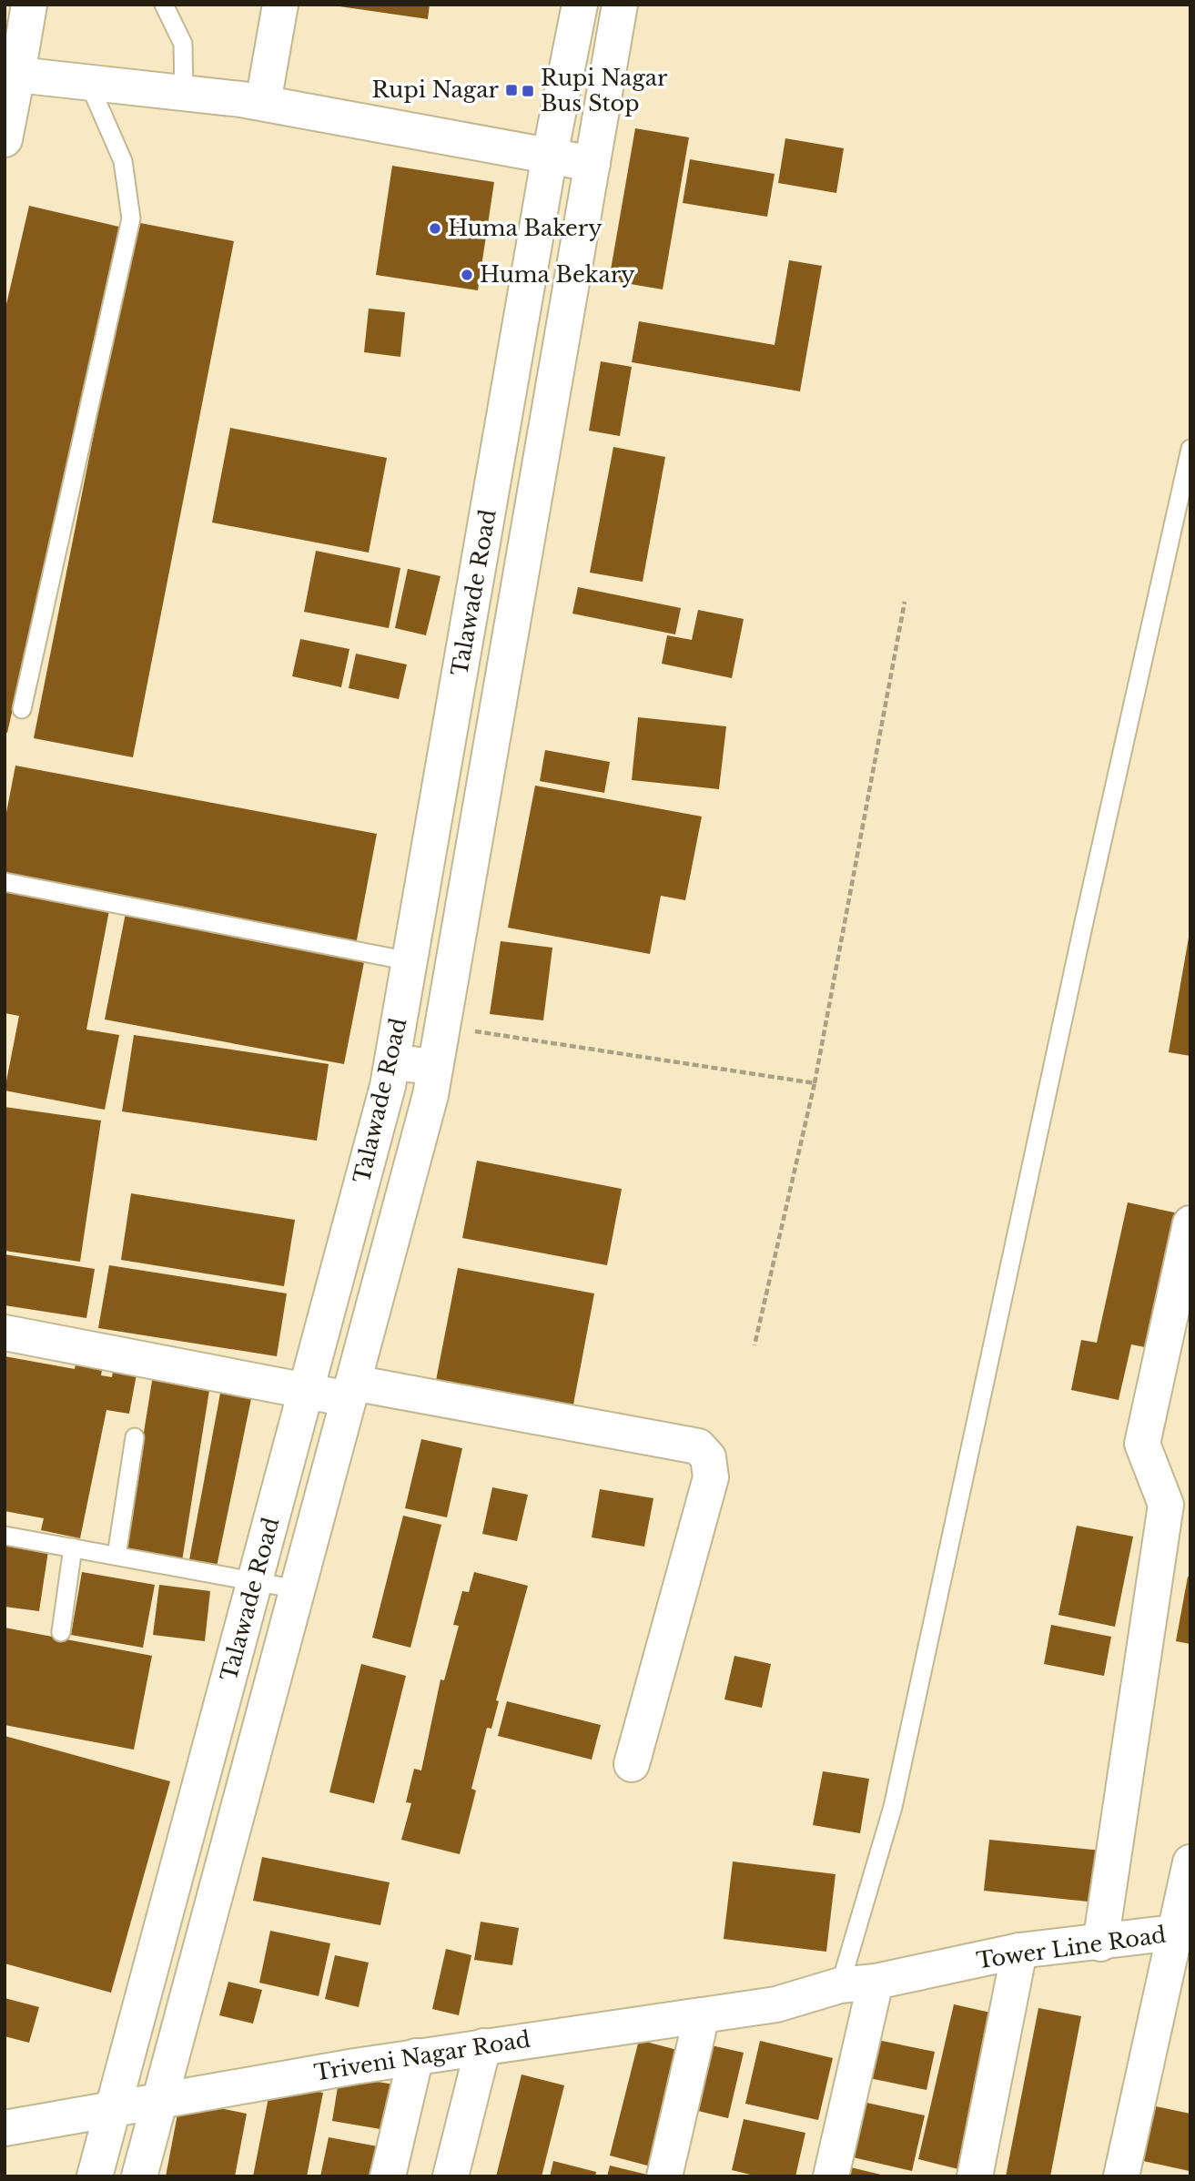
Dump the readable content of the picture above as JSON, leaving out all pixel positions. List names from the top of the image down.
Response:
{
  "streets": {
    "street": ["Talawade Road", "Tower Line Road", "Triveni Nagar Road"]
  },
  "crossings": [
    ["Talawade Road", "Triveni Nagar Road"],
    ["Tower Line Road", "Triveni Nagar Road"]
  ],
  "places": {
    "transit": ["Rupi Nagar", "Rupi Nagar Bus Stop"],
    "other": ["Huma Bakery", "Huma Bekary"]
  }
}
